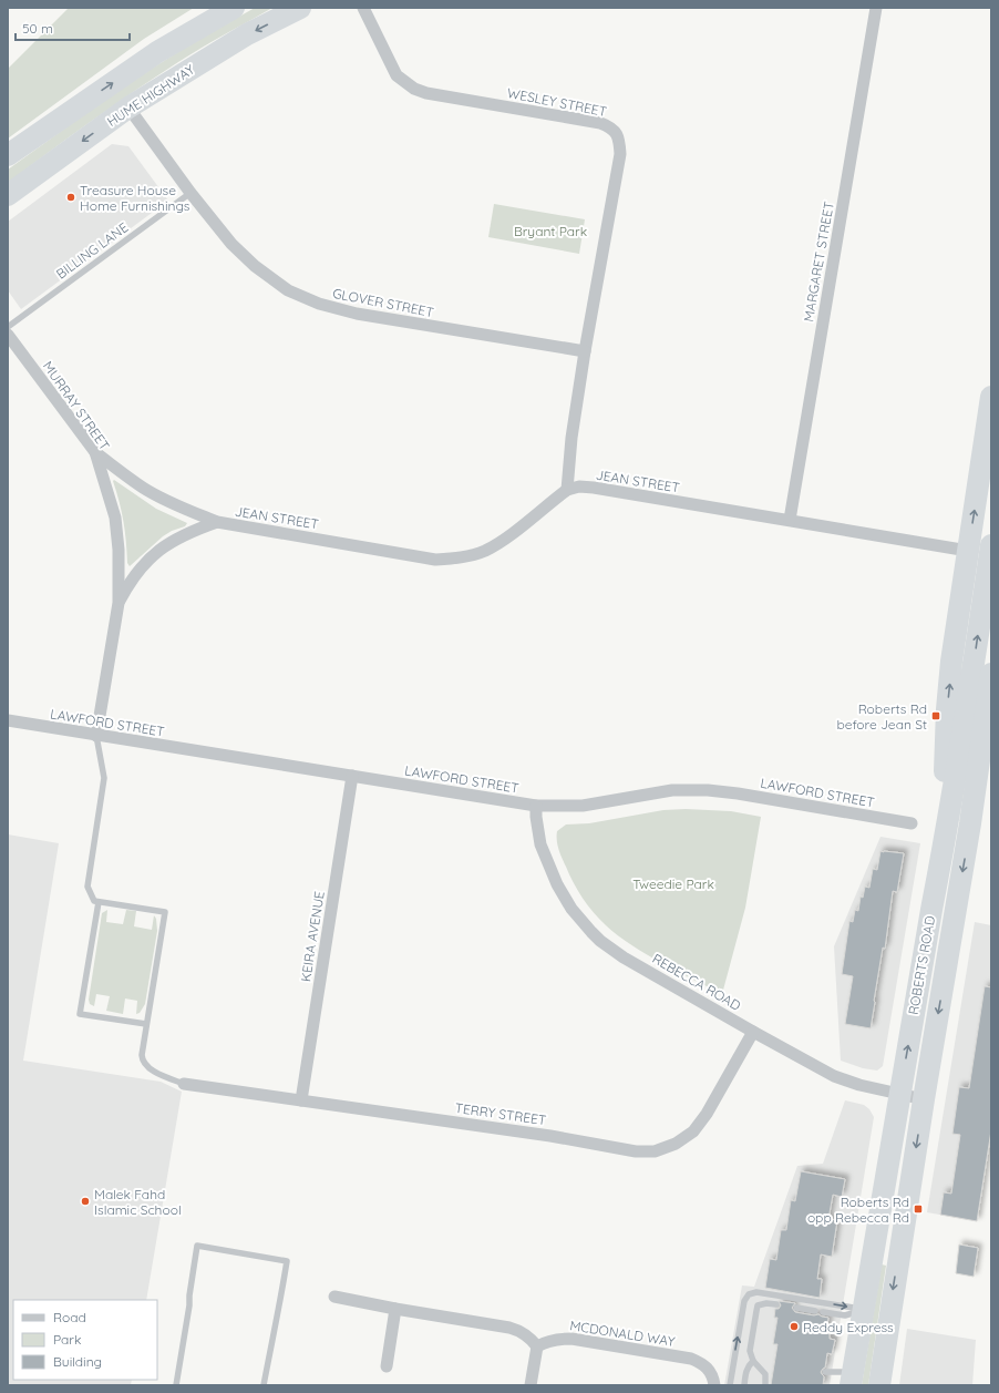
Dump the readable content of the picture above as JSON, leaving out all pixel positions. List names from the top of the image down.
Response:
{
  "streets": {
    "highway": ["HUME HIGHWAY", "ROBERTS ROAD"],
    "street": [
      "WESLEY STREET",
      "MARGARET STREET",
      "GLOVER STREET",
      "MURRAY STREET",
      "JEAN STREET",
      "LAWFORD STREET",
      "KEIRA AVENUE",
      "REBECCA ROAD",
      "TERRY STREET",
      "MCDONALD WAY"
    ],
    "lane": ["BILLING LANE"]
  },
  "crossings": [
    ["HUME HIGHWAY", "GLOVER STREET"],
    ["WESLEY STREET", "GLOVER STREET"],
    ["WESLEY STREET", "JEAN STREET"],
    ["BILLING LANE", "GLOVER STREET"],
    ["MARGARET STREET", "JEAN STREET"],
    ["MURRAY STREET", "JEAN STREET"],
    ["MURRAY STREET", "LAWFORD STREET"],
    ["LAWFORD STREET", "KEIRA AVENUE"],
    ["LAWFORD STREET", "REBECCA ROAD"],
    ["KEIRA AVENUE", "TERRY STREET"],
    ["ROBERTS ROAD", "REBECCA ROAD"],
    ["REBECCA ROAD", "TERRY STREET"]
  ],
  "parks": ["Bryant Park", "Tweedie Park"],
  "places": {
    "other": ["Treasure House Home Furnishings", "Malek Fahd Islamic School", "Reddy Express"],
    "transit": ["Roberts Rd before Jean St", "Roberts Rd opp Rebecca Rd"]
  },
  "legend": ["Road", "Park", "Building"],
  "scale_bar": "50 m"
}
